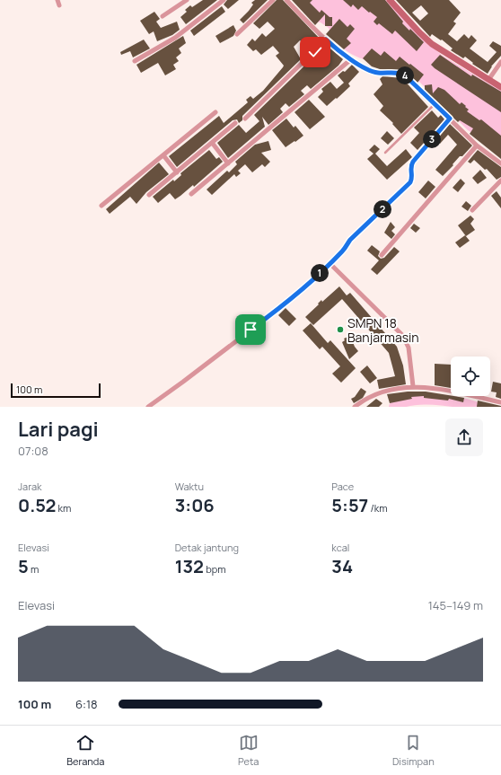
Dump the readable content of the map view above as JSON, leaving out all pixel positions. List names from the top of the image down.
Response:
{
  "places": ["SMPN 18 Banjarmasin"],
  "scale_bar": "100 m",
  "page": {
    "pins": [
      "4",
      "3",
      "2",
      "1"
    ],
    "scale": "100 m",
    "heading": ["Lari pagi", "07:08"],
    "stats": [
      ["Jarak", "0.52 km"],
      ["Waktu", "3:06"],
      ["Pace", "5:57 /km"],
      ["Elevasi", "5 m"],
      ["Detak jantung", "132 bpm"],
      ["kcal", "34"]
    ],
    "chart": ["Elevasi", "145–149 m"],
    "list": [
      {
        "name": "100 m",
        "note": "6:18"
      }
    ],
    "tabs": ["Beranda", "Peta", "Disimpan"]
  }
}
